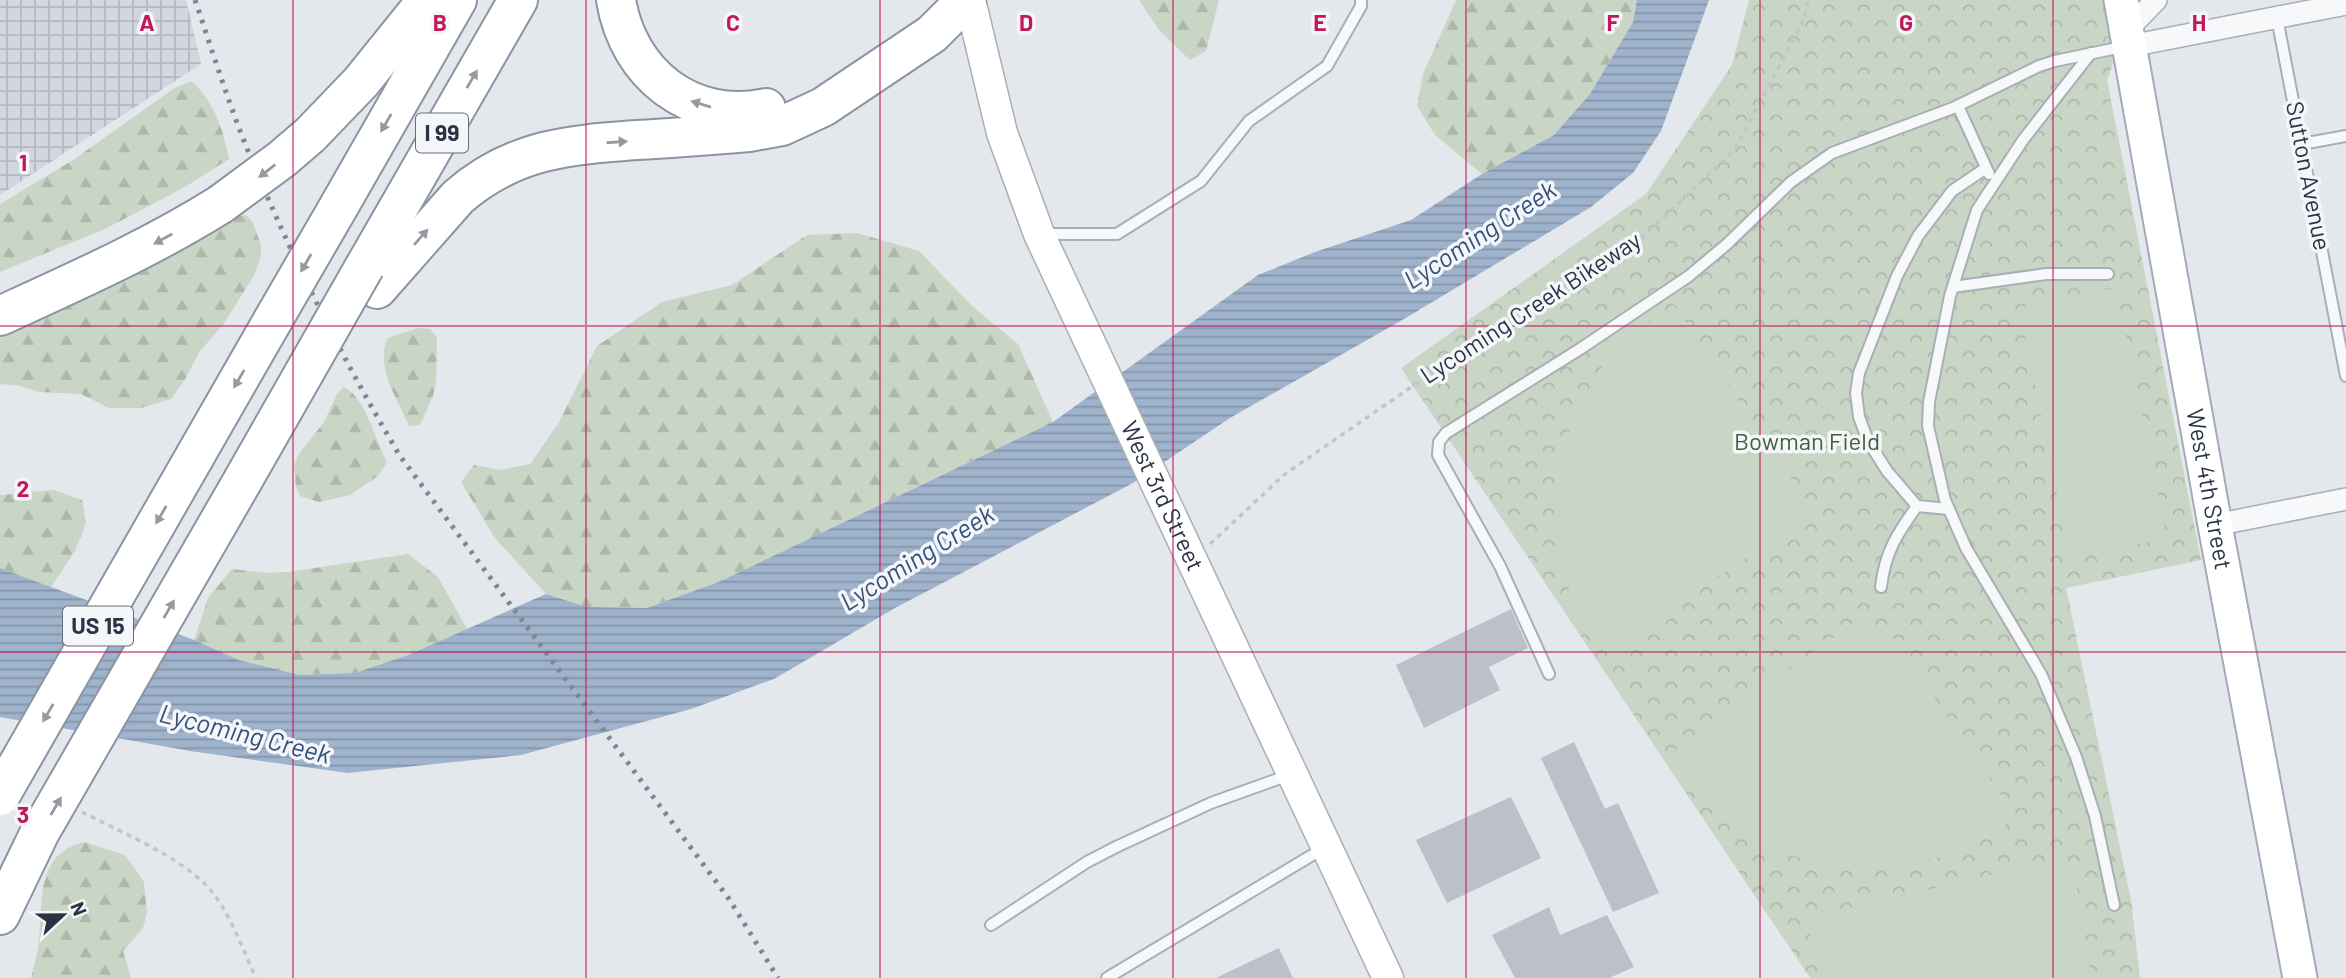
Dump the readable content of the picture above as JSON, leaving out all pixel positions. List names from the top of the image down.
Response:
{
  "streets": {
    "highway": ["I 99", "US 15"],
    "main road": ["West 4th Street", "West 3rd Street"],
    "lane": ["Sutton Avenue"],
    "path": ["Lycoming Creek Bikeway"]
  },
  "crossings": [
    ["Lycoming Creek Bikeway", "West 3rd Street"]
  ],
  "water": ["Lycoming Creek"],
  "parks": ["Bowman Field"],
  "north": "right",
  "grid": {
    "columns": [
      "A",
      "B",
      "C",
      "D",
      "E",
      "F",
      "G",
      "H"
    ],
    "rows": ["1", "2", "3"]
  }
}
